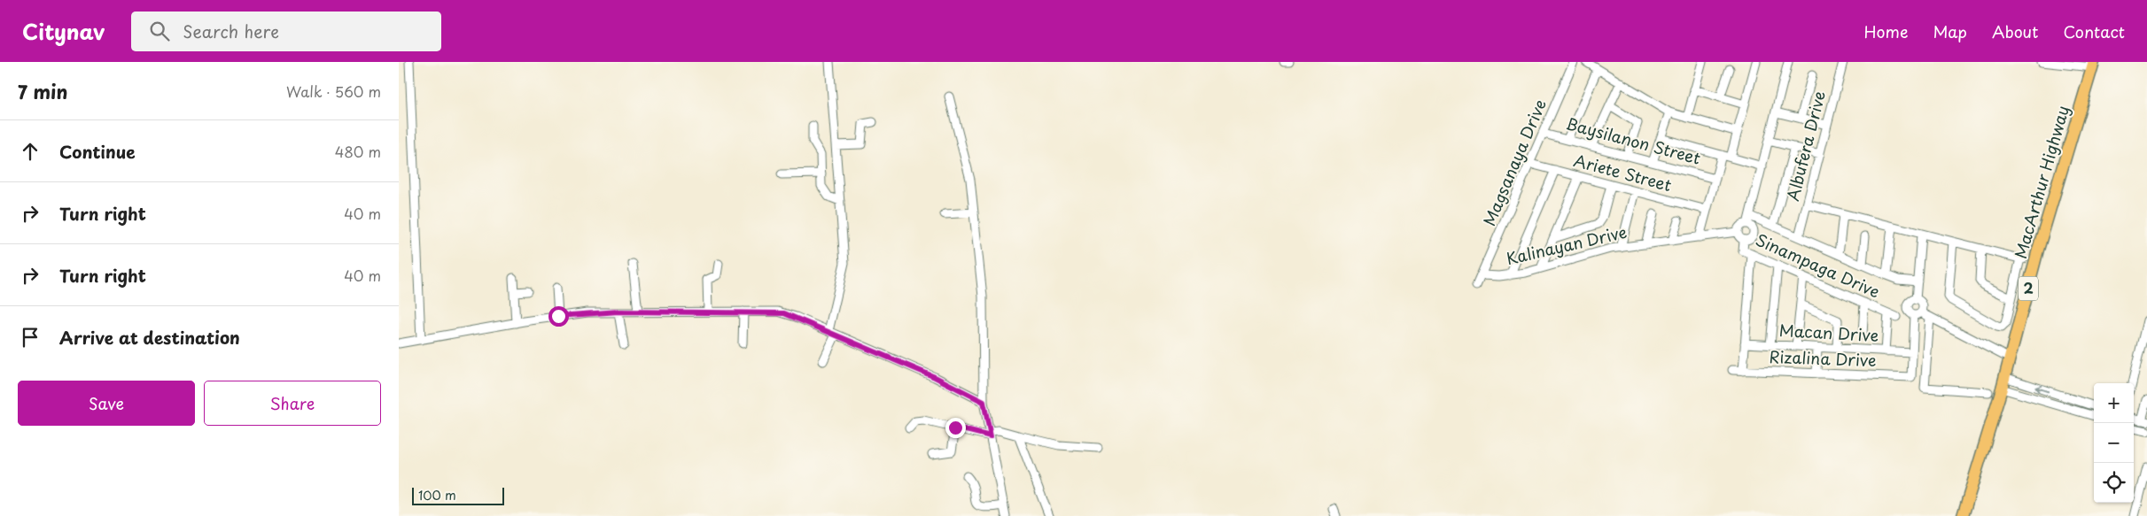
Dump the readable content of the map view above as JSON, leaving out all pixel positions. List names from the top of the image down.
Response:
{
  "streets": {
    "highway": ["MacArthur Highway", "2"],
    "street": [
      "Baysilanon Street",
      "Albufera Drive",
      "Magsanaya Drive",
      "Ariete Street",
      "Kalinayan Drive",
      "Sinampaga Drive",
      "Macan Drive",
      "Rizalina Drive"
    ]
  },
  "crossings": [
    ["Baysilanon Street", "Magsanaya Drive"],
    ["Magsanaya Drive", "Ariete Street"],
    ["Magsanaya Drive", "Kalinayan Drive"],
    ["Kalinayan Drive", "Sinampaga Drive"],
    ["Sinampaga Drive", "Macan Drive"],
    ["Macan Drive", "Rizalina Drive"]
  ],
  "scale_bar": "100 m",
  "page": {
    "header": "Citynav",
    "search": "Search here",
    "nav": [
      "Home",
      "Map",
      "About",
      "Contact"
    ],
    "heading": ["7 min", "Walk · 560 m"],
    "list": [
      ["Continue", "480 m"],
      ["Turn right", "40 m"],
      ["Turn right", "40 m"],
      "Arrive at destination"
    ],
    "buttons": ["Save", "Share"],
    "map_buttons": ["+", "−"],
    "scale": "100 m"
  }
}
